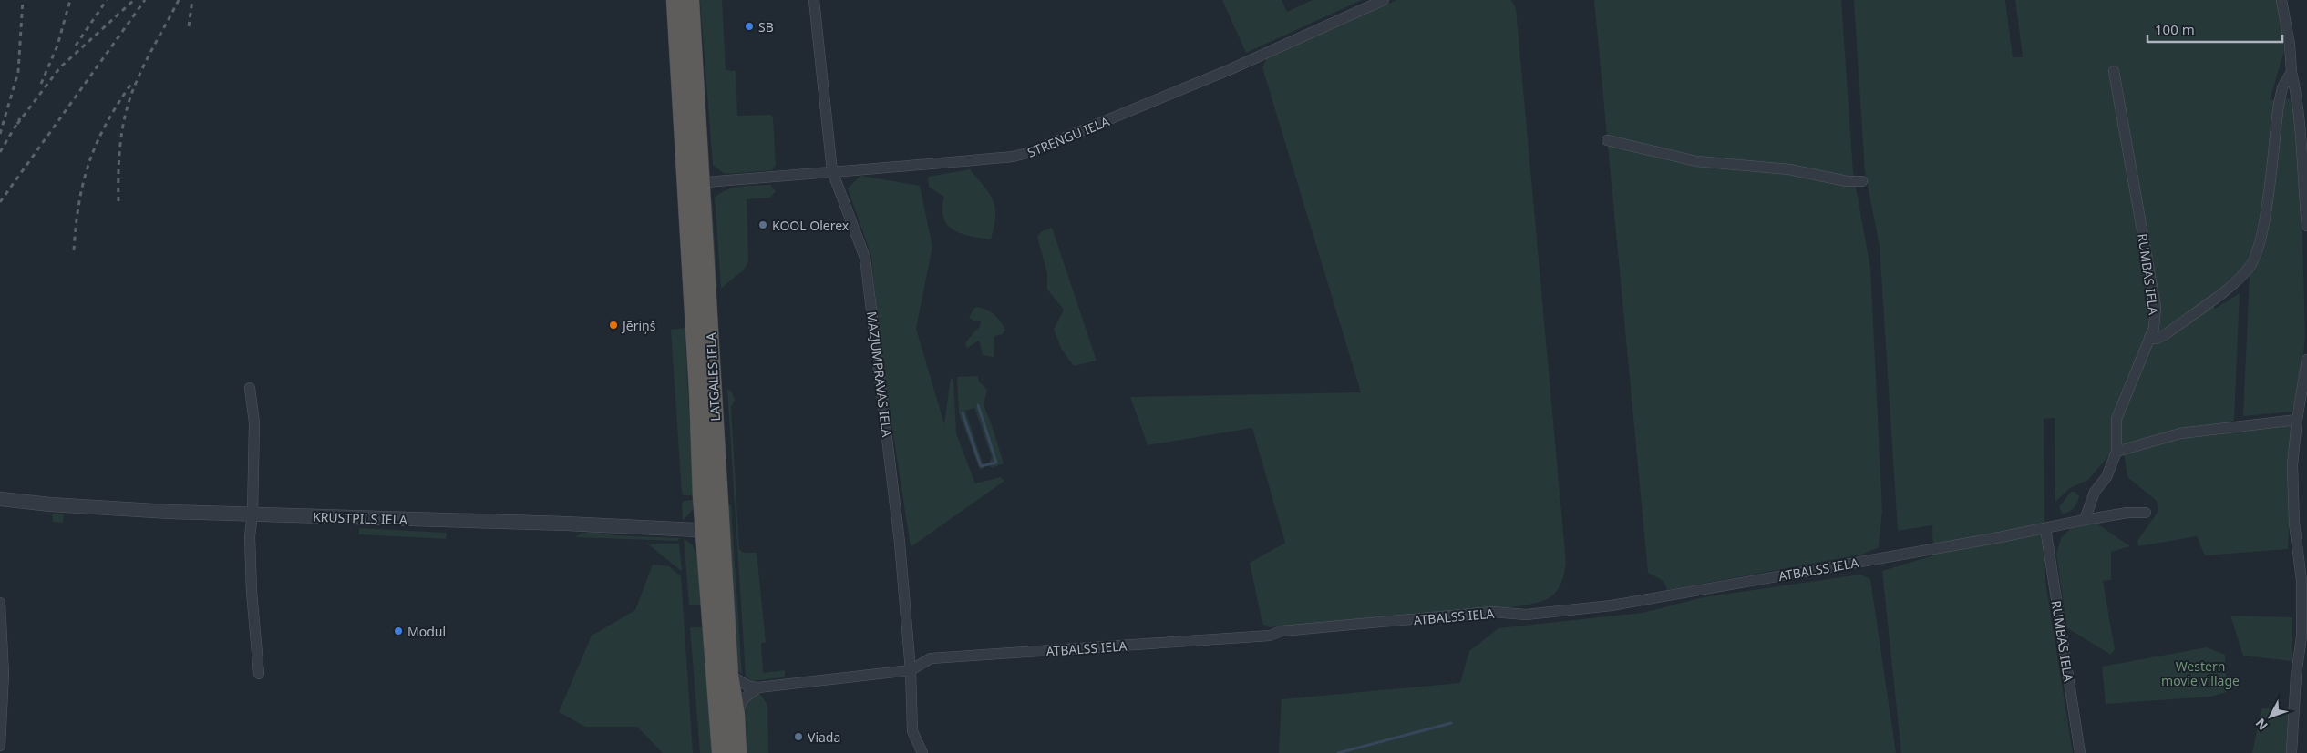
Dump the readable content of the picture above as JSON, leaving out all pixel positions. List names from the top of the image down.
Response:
{
  "streets": {
    "highway": ["LATGALES IELA"],
    "street": [
      "STRENGU IELA",
      "RUMBAS IELA",
      "MAZJUMPRAVAS IELA",
      "KRUSTPILS IELA",
      "ATBALSS IELA"
    ]
  },
  "crossings": [
    ["STRENGU IELA", "MAZJUMPRAVAS IELA"],
    ["STRENGU IELA", "LATGALES IELA"],
    ["RUMBAS IELA", "ATBALSS IELA"],
    ["MAZJUMPRAVAS IELA", "ATBALSS IELA"],
    ["LATGALES IELA", "KRUSTPILS IELA"],
    ["LATGALES IELA", "ATBALSS IELA"]
  ],
  "parks": ["Western movie village"],
  "places": [
    "SB",
    "KOOL Olerex",
    "Jēriņš",
    "Modul",
    "Viada"
  ],
  "scale_bar": "100 m",
  "north": "bottom left"
}
